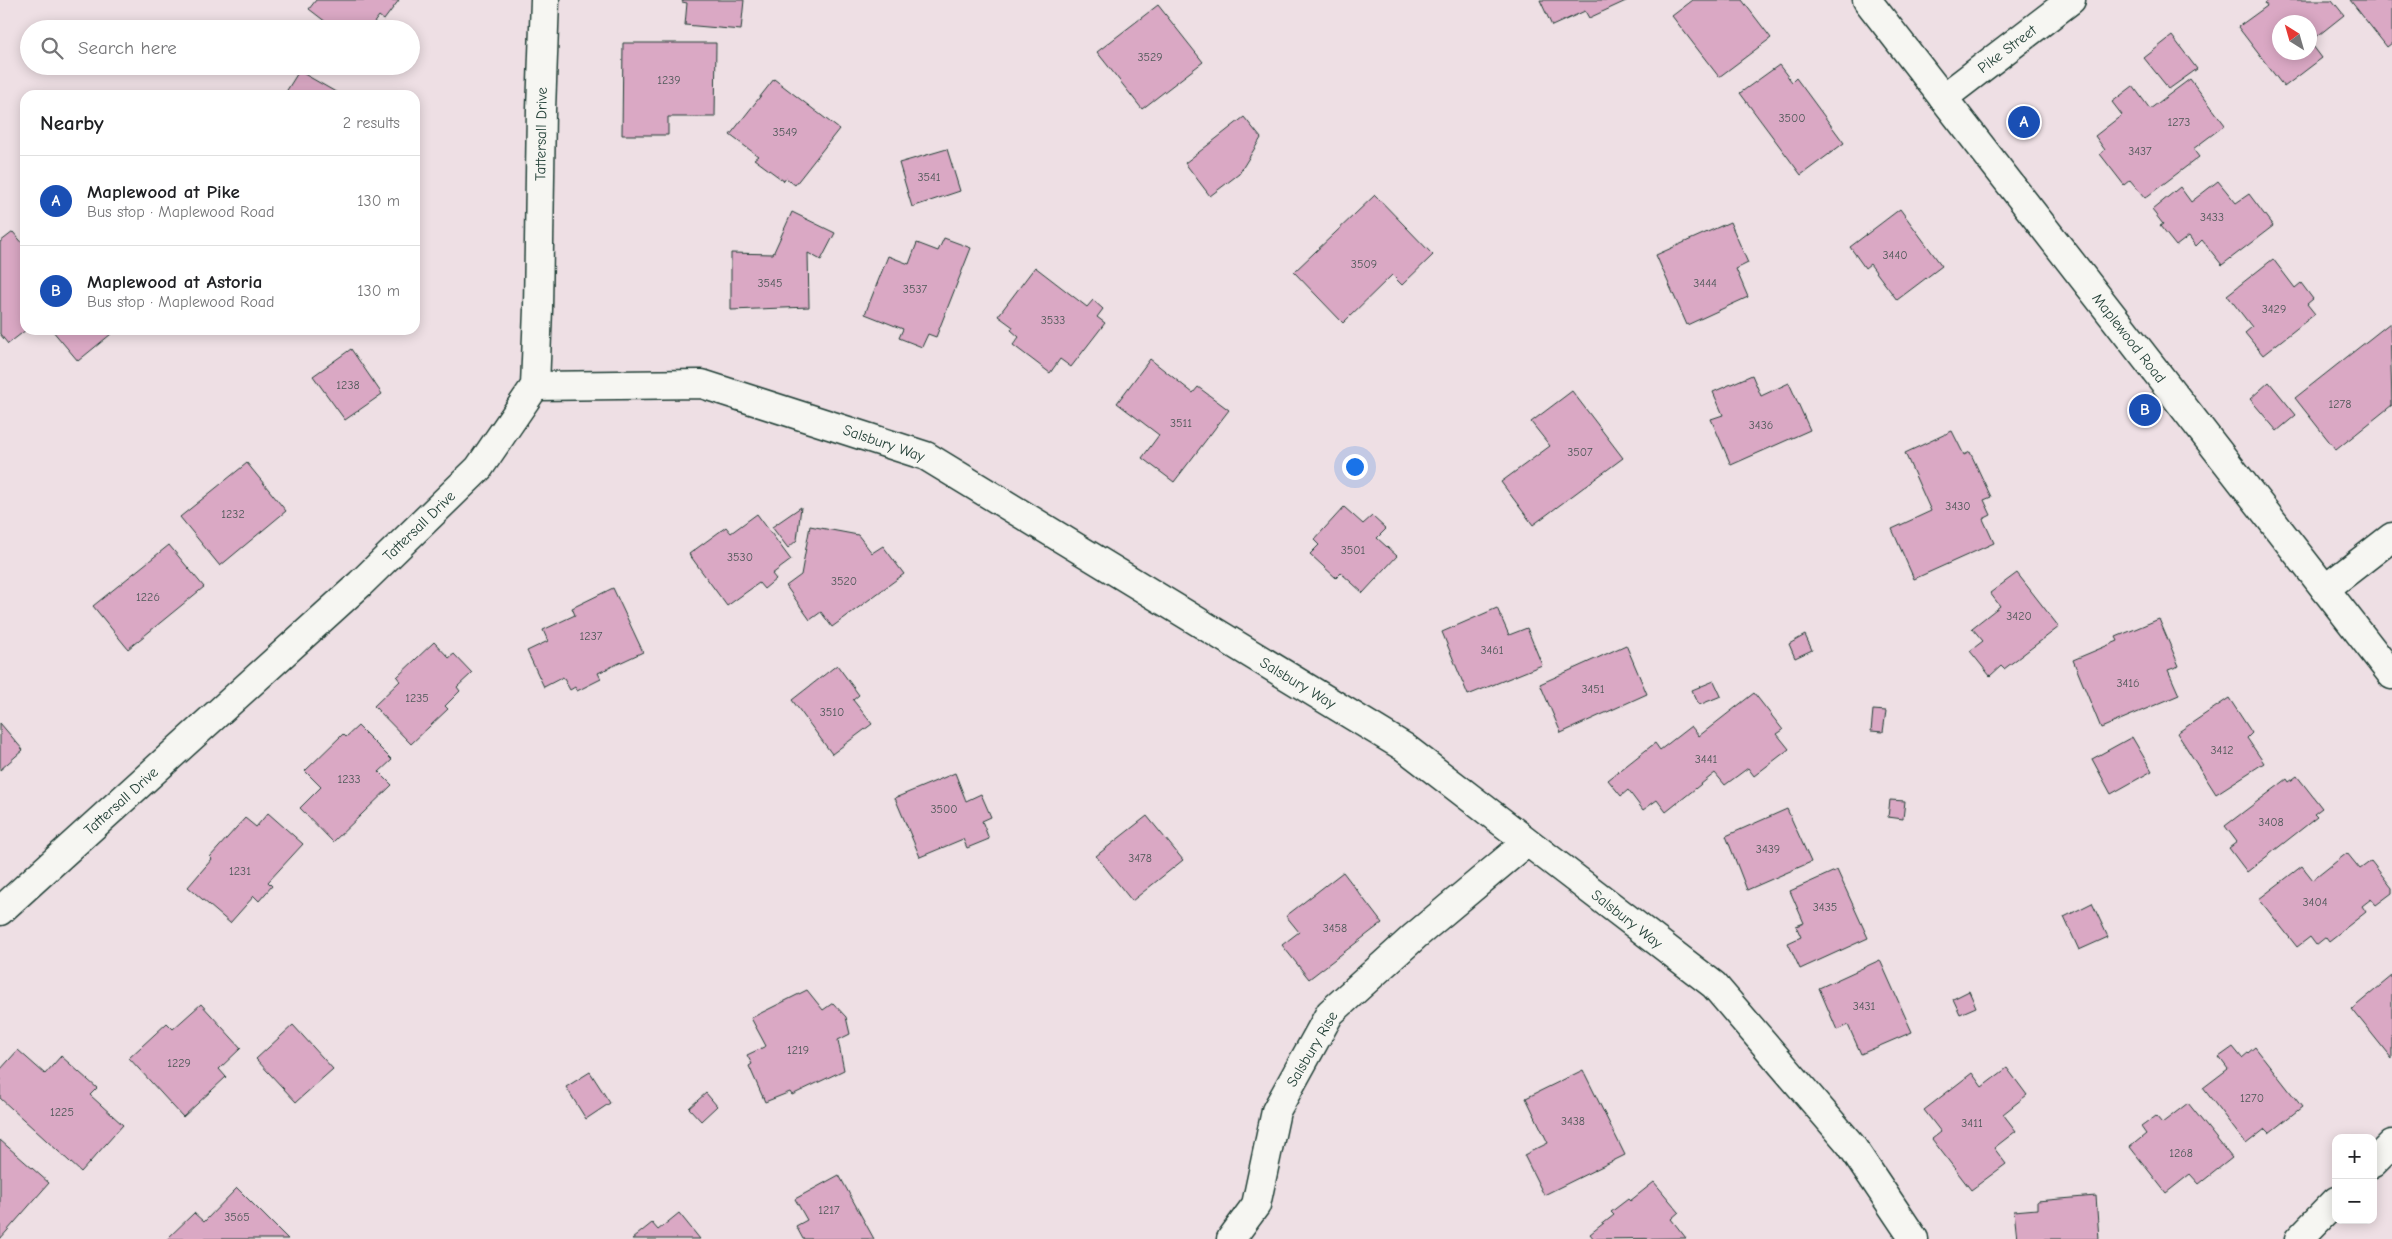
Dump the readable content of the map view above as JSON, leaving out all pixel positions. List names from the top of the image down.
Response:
{
  "streets": {
    "street": [
      "Pike Street",
      "Tattersall Drive",
      "Maplewood Road",
      "Salsbury Way",
      "Salsbury Rise"
    ]
  },
  "crossings": [
    ["Pike Street", "Maplewood Road"],
    ["Tattersall Drive", "Salsbury Way"],
    ["Salsbury Way", "Salsbury Rise"]
  ],
  "house_numbers": [
    "3529",
    "1239",
    "3500",
    "1273",
    "3549",
    "3437",
    "3541",
    "3433",
    "3440",
    "3509",
    "3545",
    "3444",
    "3537",
    "3429",
    "3533",
    "1238",
    "1278",
    "3511",
    "3436",
    "3507",
    "3430",
    "1232",
    "3501",
    "3530",
    "3520",
    "1226",
    "3420",
    "1237",
    "3461",
    "3416",
    "3451",
    "1235",
    "3510",
    "3412",
    "3441",
    "1233",
    "3500",
    "3408",
    "3439",
    "3478",
    "1231",
    "3404",
    "3435",
    "3458",
    "3431",
    "1219",
    "1229",
    "1270",
    "1225",
    "3438",
    "3411",
    "1268",
    "1217",
    "3565"
  ],
  "north": "top left",
  "page": {
    "search": "Search here",
    "heading": ["Nearby", "2 results"],
    "pins": ["A", "B"],
    "list": [
      {
        "mark": "A",
        "name": "Maplewood at Pike",
        "note": "Bus stop · Maplewood Road",
        "value": "130 m"
      },
      {
        "mark": "B",
        "name": "Maplewood at Astoria",
        "note": "Bus stop · Maplewood Road",
        "value": "130 m"
      }
    ],
    "map_buttons": ["+", "−"]
  }
}
